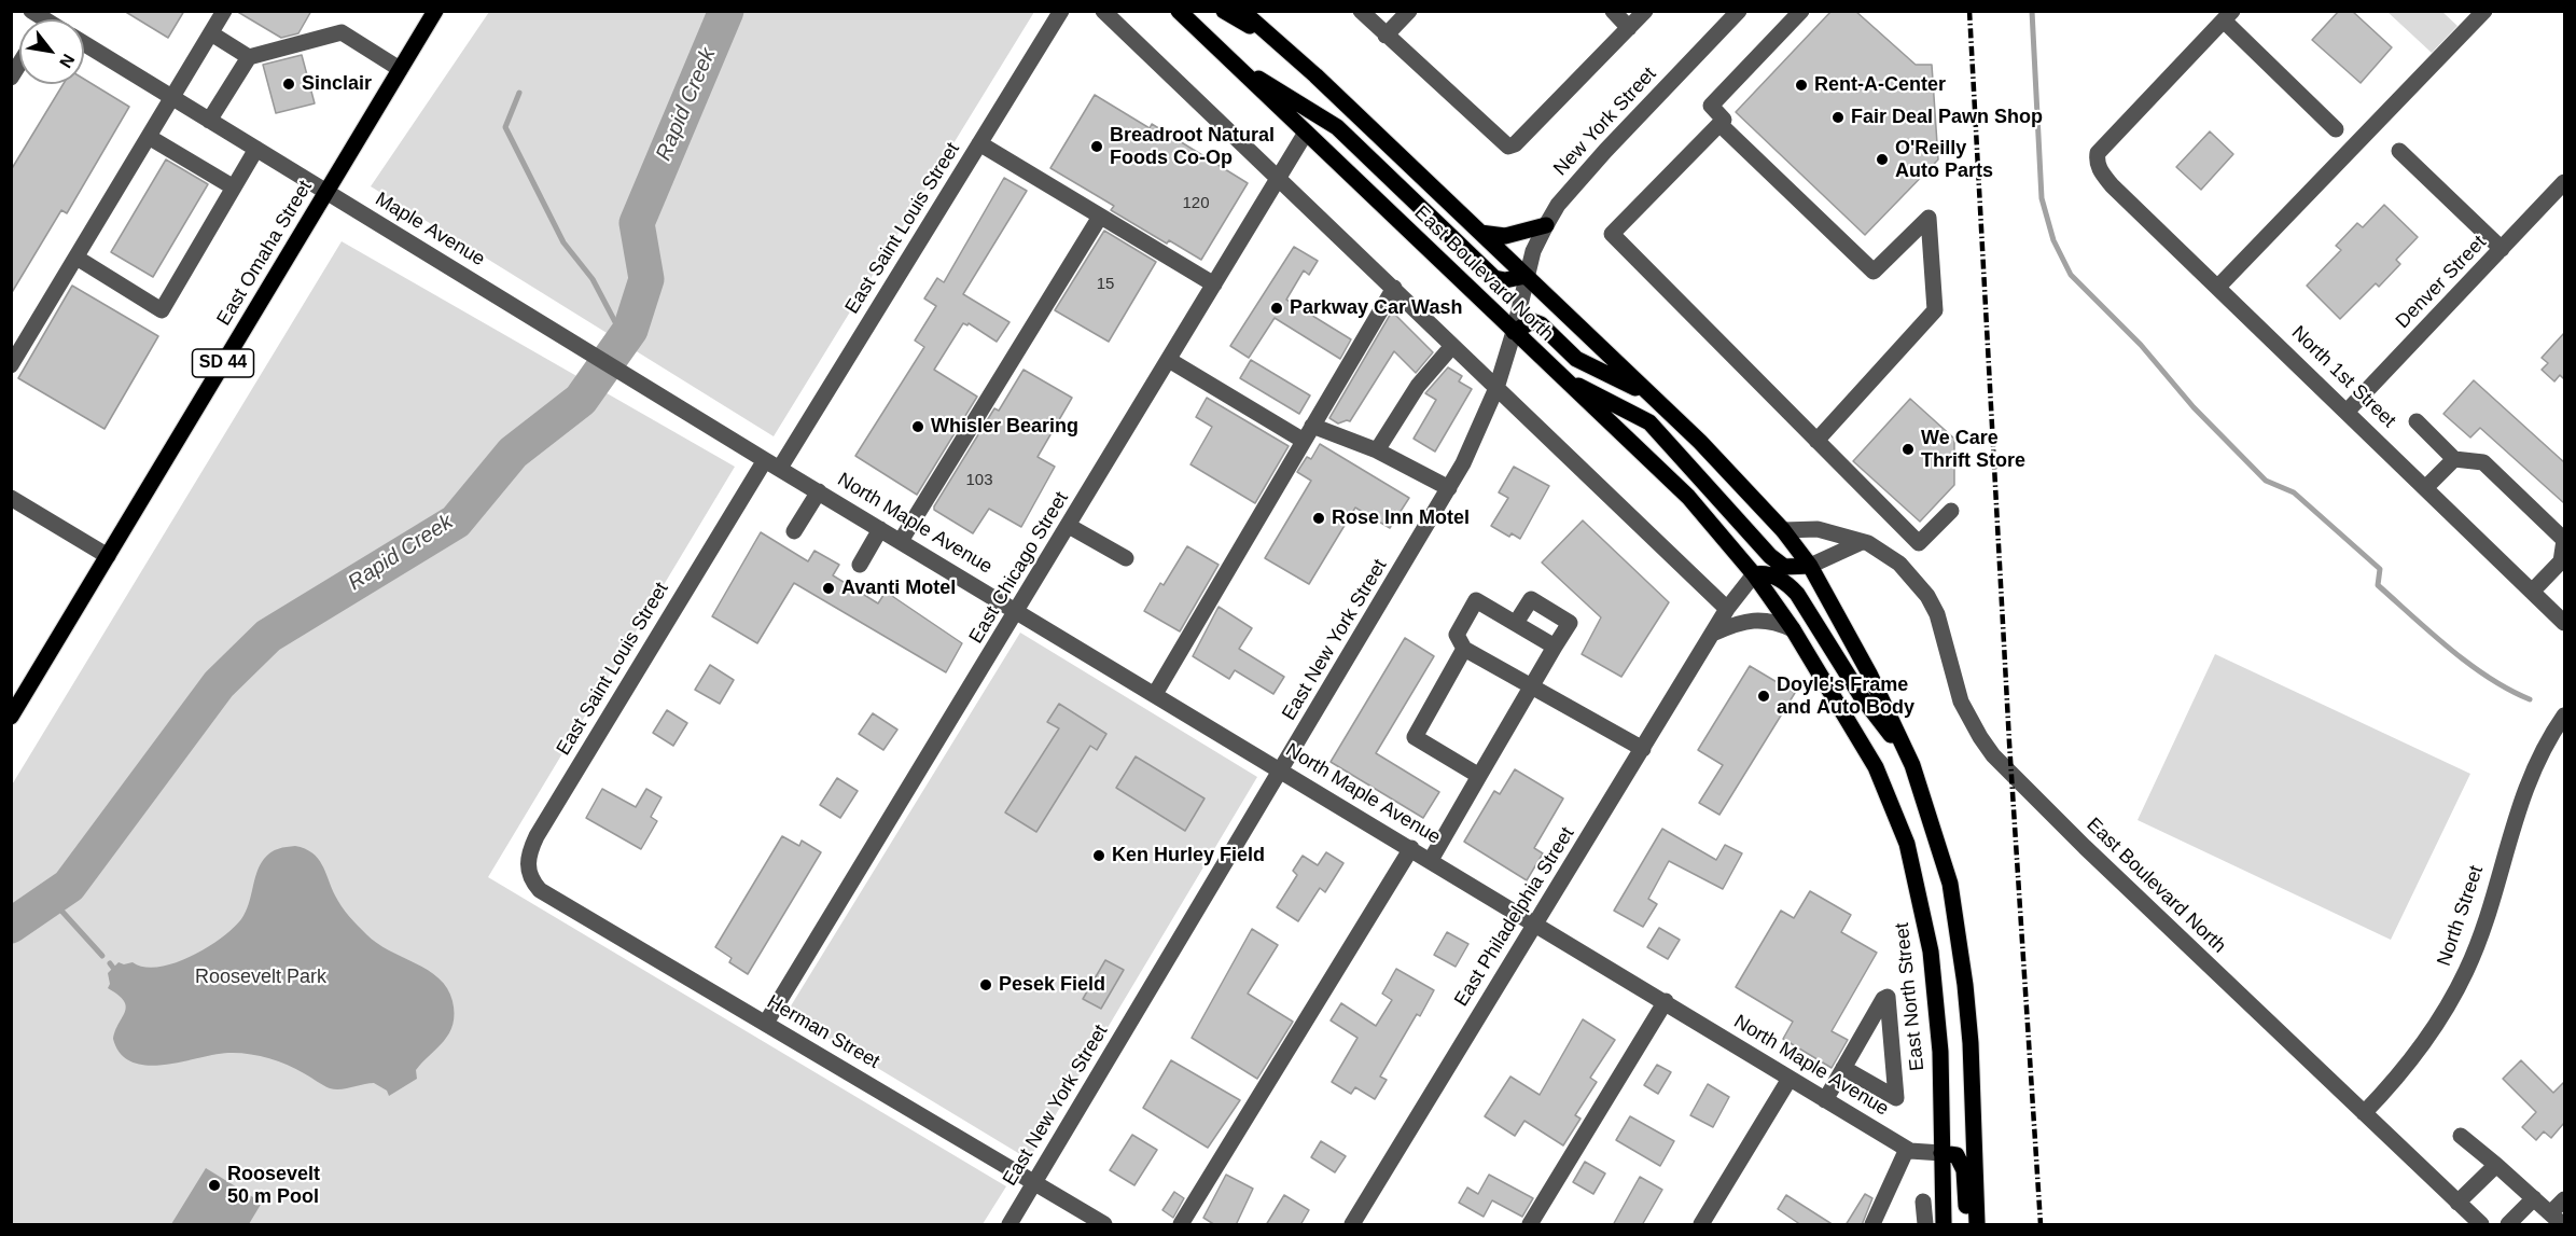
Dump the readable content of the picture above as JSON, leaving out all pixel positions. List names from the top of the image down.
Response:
{
  "streets": {
    "main road": [
      "East Omaha Street",
      "East Boulevard North",
      "SD 44",
      "East North Street"
    ],
    "street": [
      "New York Street",
      "East Saint Louis Street",
      "Maple Avenue",
      "Denver Street",
      "North 1st Street",
      "North Maple Avenue",
      "East Chicago Street",
      "East New York Street",
      "North Street",
      "East Philadelphia Street",
      "Herman Street"
    ]
  },
  "crossings": [
    ["New York Street", "East Boulevard North"],
    ["New York Street", "East New York Street"],
    ["East Saint Louis Street", "Maple Avenue"],
    ["East Saint Louis Street", "North Maple Avenue"],
    ["East Saint Louis Street", "Herman Street"],
    ["Maple Avenue", "East Omaha Street"],
    ["Maple Avenue", "North Maple Avenue"],
    ["East Boulevard North", "East Chicago Street"],
    ["East Boulevard North", "East New York Street"],
    ["East Boulevard North", "North Street"],
    ["East Boulevard North", "East Philadelphia Street"],
    ["East Boulevard North", "East North Street"],
    ["Denver Street", "North 1st Street"],
    ["North Maple Avenue", "East Chicago Street"],
    ["North Maple Avenue", "East New York Street"],
    ["North Maple Avenue", "East Philadelphia Street"],
    ["North Maple Avenue", "East North Street"],
    ["East Chicago Street", "Herman Street"],
    ["East New York Street", "Herman Street"],
    ["East Philadelphia Street", "East North Street"]
  ],
  "water": ["Rapid Creek"],
  "parks": ["Roosevelt Park"],
  "places": [
    "Sinclair",
    "Rent-A-Center",
    "Fair Deal Pawn Shop",
    "Breadroot Natural Foods Co-Op",
    "O'Reilly Auto Parts",
    "Parkway Car Wash",
    "Whisler Bearing",
    "We Care Thrift Store",
    "Rose Inn Motel",
    "Avanti Motel",
    "Doyle's Frame and Auto Body",
    "Ken Hurley Field",
    "Pesek Field",
    "Roosevelt 50 m Pool"
  ],
  "house_numbers": ["120", "15", "103"],
  "north": "bottom right"
}
